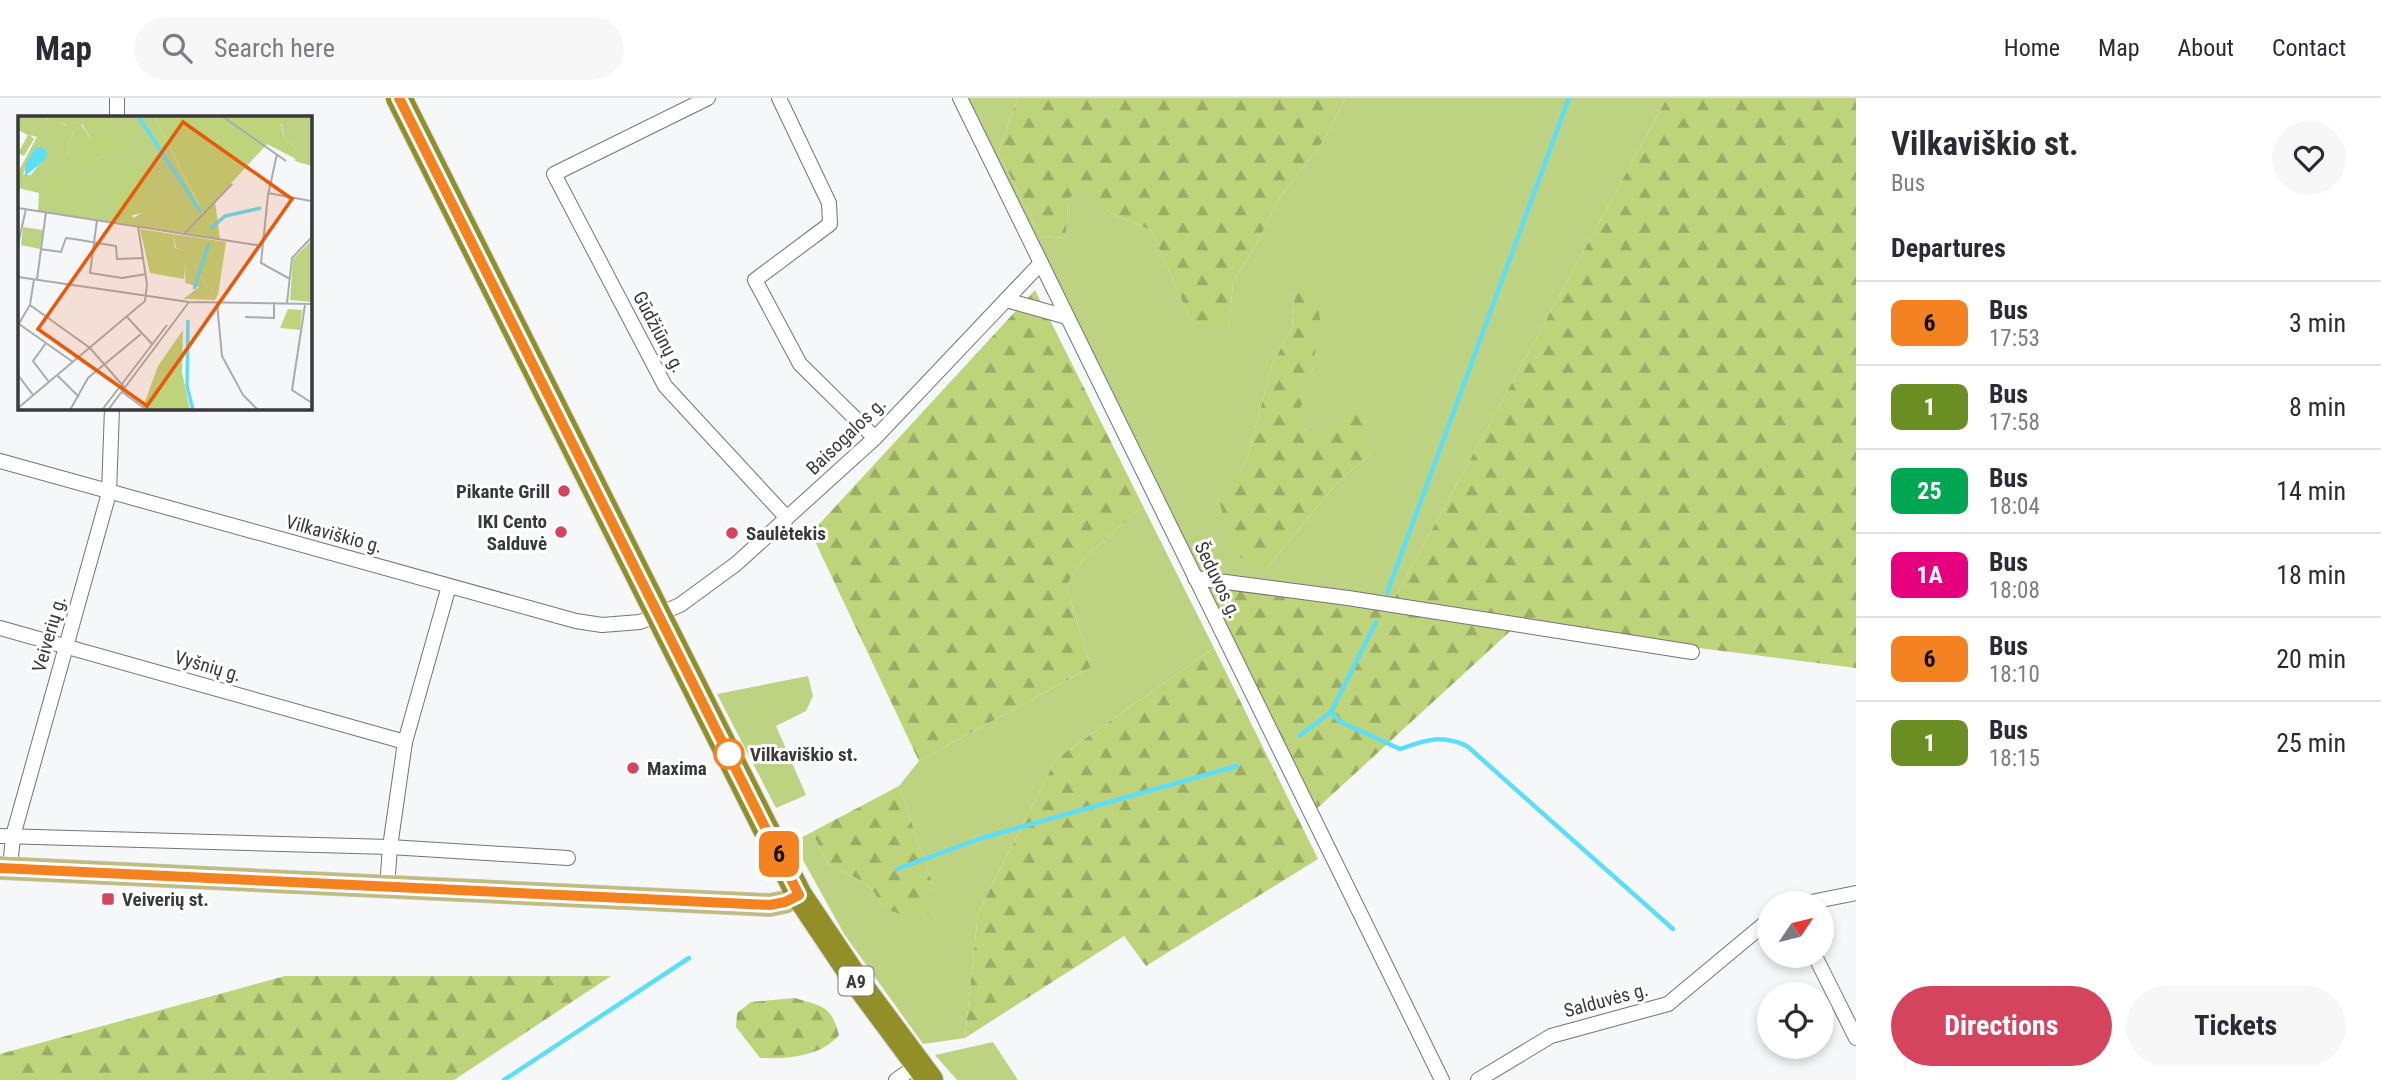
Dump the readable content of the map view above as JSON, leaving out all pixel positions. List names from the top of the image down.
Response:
{
  "streets": {
    "highway": ["A9"],
    "street": [
      "Gūdžiūnų g.",
      "Baisogalos g.",
      "Vilkaviškio g.",
      "Šeduvos g.",
      "Veiverių g.",
      "Vyšnių g.",
      "Salduvės g."
    ]
  },
  "crossings": [
    ["Gūdžiūnų g.", "Baisogalos g."],
    ["Baisogalos g.", "Vilkaviškio g."],
    ["Baisogalos g.", "Šeduvos g."],
    ["Baisogalos g.", "A9"],
    ["Vilkaviškio g.", "Veiverių g."],
    ["Vilkaviškio g.", "A9"],
    ["Veiverių g.", "Vyšnių g."]
  ],
  "places": {
    "other": [
      "Pikante Grill",
      "IKI Cento Salduvė",
      "Saulėtekis",
      "Vilkaviškio st.",
      "Maxima"
    ],
    "transit": ["Veiverių st."]
  },
  "lines": ["bus line 6"],
  "north": "top right",
  "page": {
    "header": "Map",
    "search": "Search here",
    "nav": [
      "Home",
      "Map",
      "About",
      "Contact"
    ],
    "on_map": "6",
    "heading": [
      ["Vilkaviškio st.", "Bus"],
      "Departures"
    ],
    "list": [
      {
        "mark": "6",
        "name": "Bus",
        "note": "17:53",
        "value": "3 min"
      },
      {
        "mark": "1",
        "name": "Bus",
        "note": "17:58",
        "value": "8 min"
      },
      {
        "mark": "25",
        "name": "Bus",
        "note": "18:04",
        "value": "14 min"
      },
      {
        "mark": "1A",
        "name": "Bus",
        "note": "18:08",
        "value": "18 min"
      },
      {
        "mark": "6",
        "name": "Bus",
        "note": "18:10",
        "value": "20 min"
      },
      {
        "mark": "1",
        "name": "Bus",
        "note": "18:15",
        "value": "25 min"
      }
    ],
    "buttons": ["Directions", "Tickets"]
  }
}
